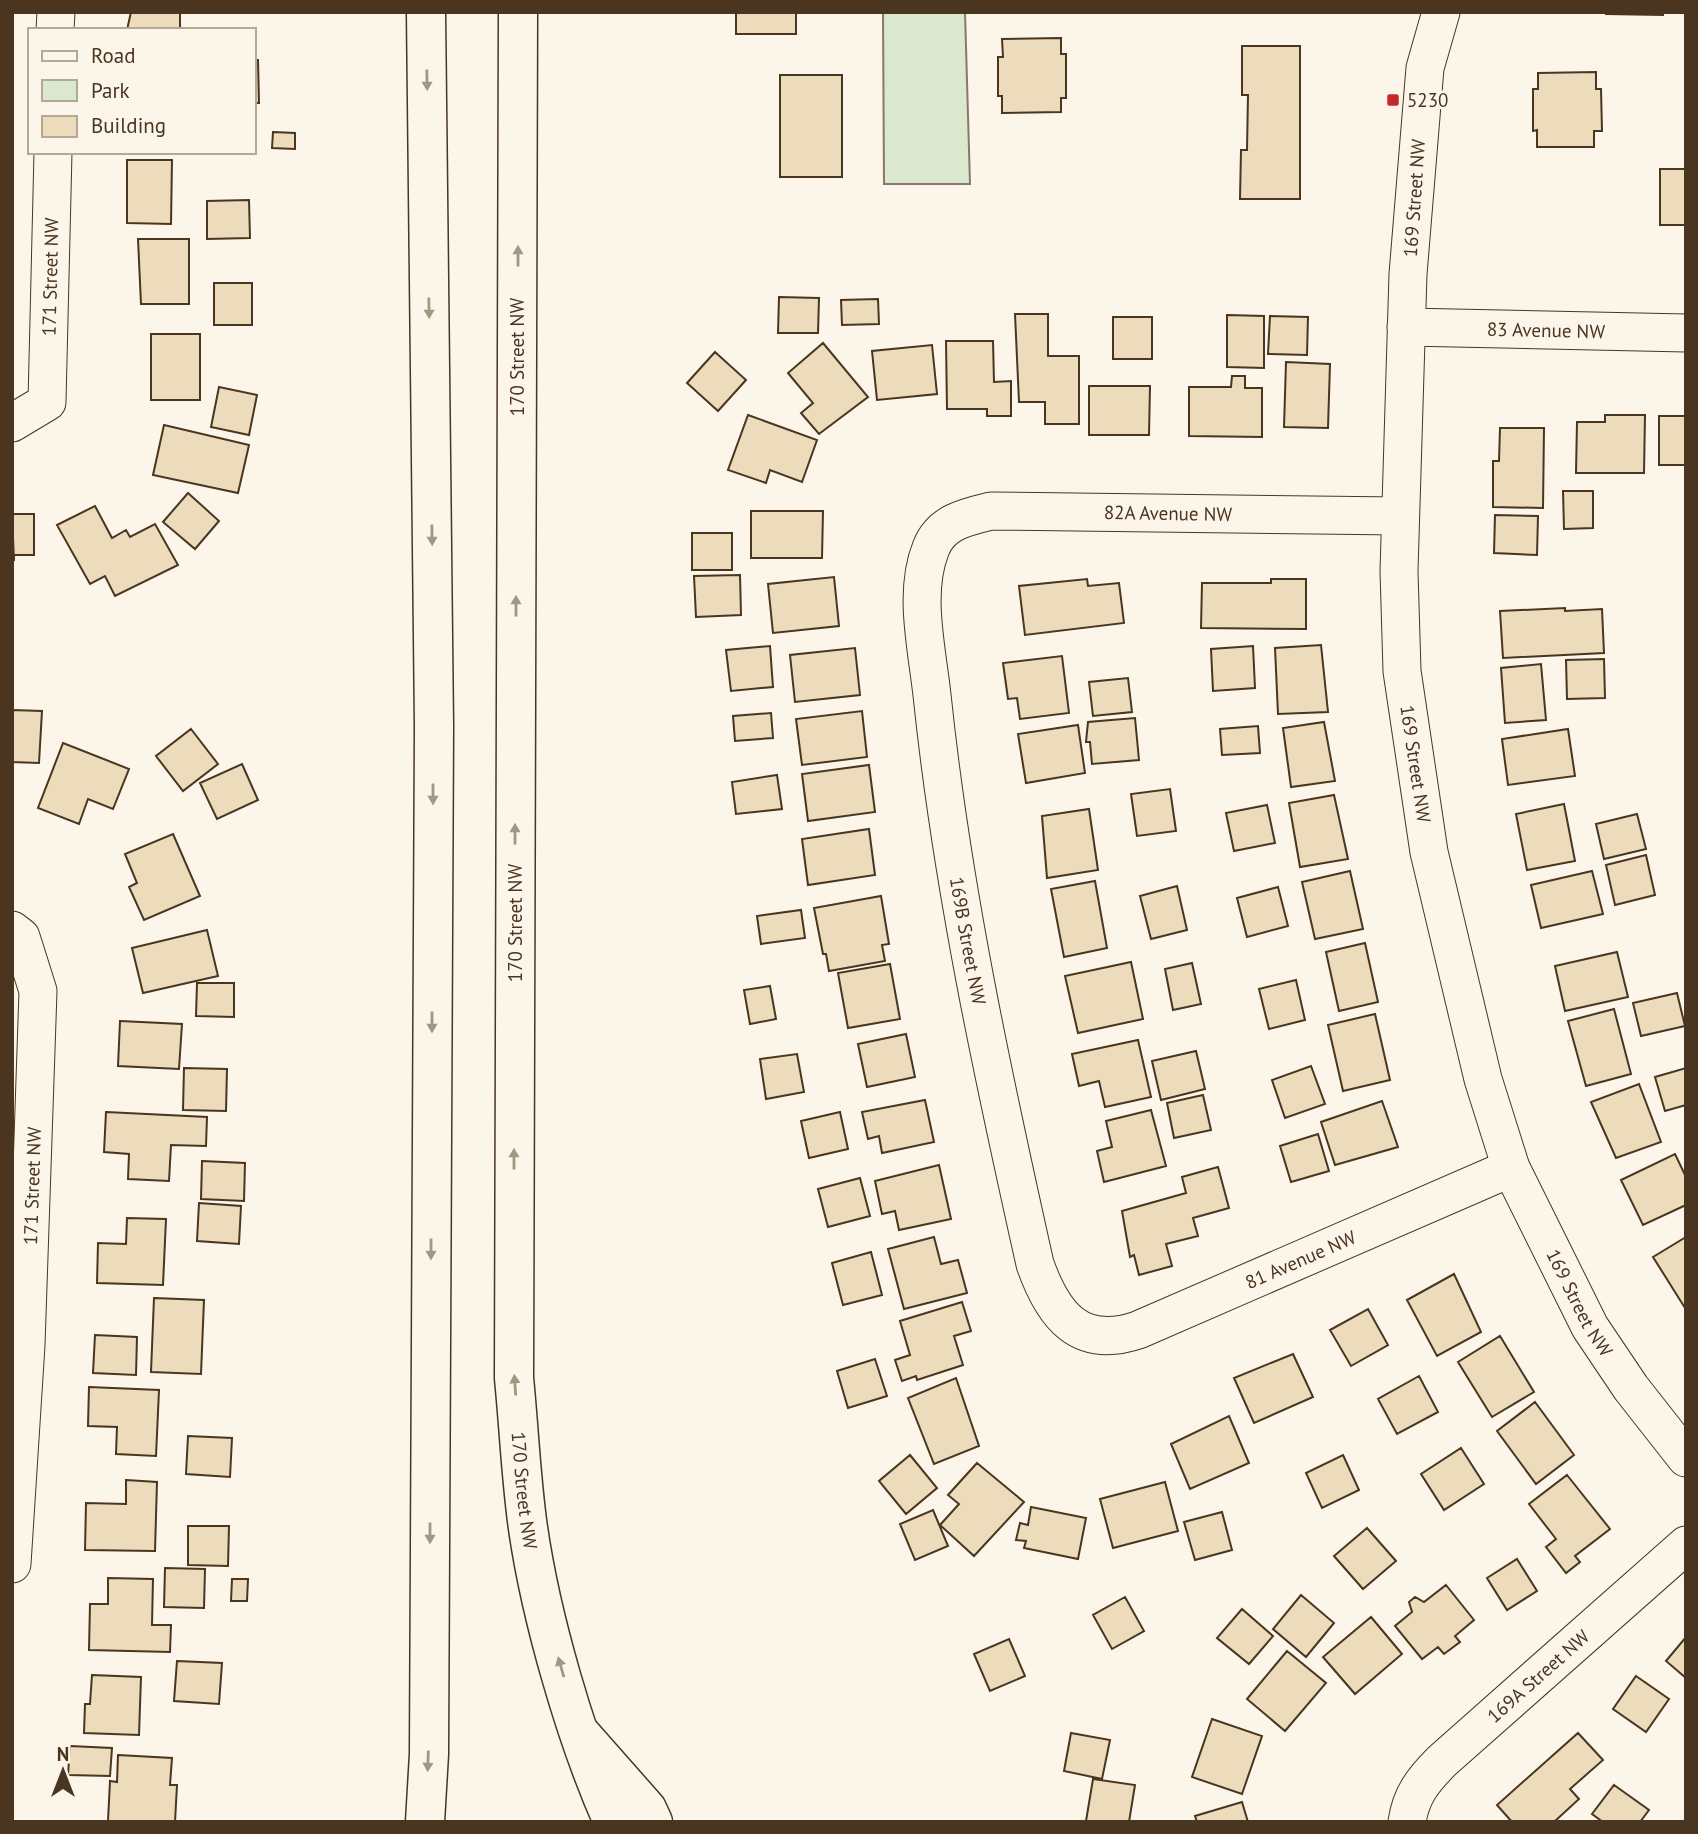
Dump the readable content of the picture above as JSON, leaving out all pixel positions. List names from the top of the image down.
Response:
{
  "streets": {
    "main road": ["170 Street NW"],
    "street": [
      "169 Street NW",
      "171 Street NW",
      "83 Avenue NW",
      "82A Avenue NW",
      "169B Street NW",
      "81 Avenue NW",
      "169A Street NW"
    ]
  },
  "crossings": [
    ["169 Street NW", "83 Avenue NW"],
    ["169 Street NW", "82A Avenue NW"],
    ["169 Street NW", "81 Avenue NW"],
    ["82A Avenue NW", "169B Street NW"],
    ["169B Street NW", "81 Avenue NW"]
  ],
  "places": {
    "transit": ["5230"]
  },
  "legend": ["Road", "Park", "Building"],
  "north": "top"
}
